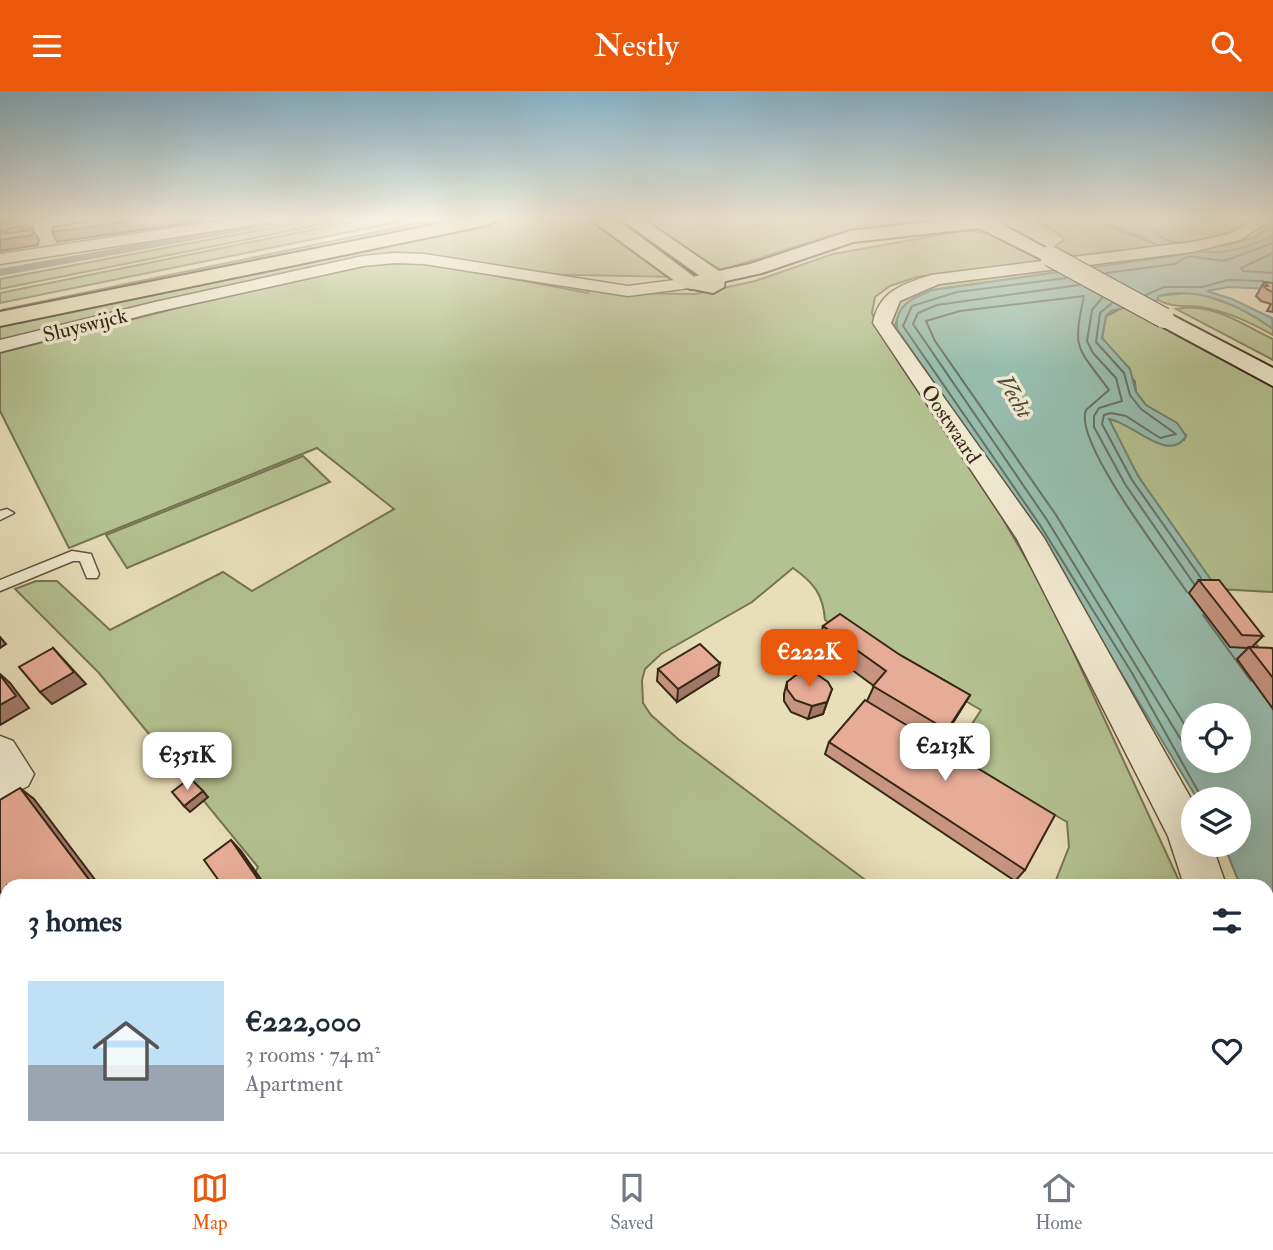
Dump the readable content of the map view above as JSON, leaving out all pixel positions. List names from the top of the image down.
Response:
{
  "streets": {
    "main road": ["Sluyswijck"],
    "street": ["Oostwaard"]
  },
  "water": ["Vecht"],
  "page": {
    "header": "Nestly",
    "price": ["€222K", "€213K", "€351K"],
    "heading": "3 homes",
    "list": [
      {
        "name": "€222,000",
        "note": "3 rooms · 74 m² · Apartment"
      }
    ],
    "tabs": ["Map", "Saved", "Home"]
  }
}
